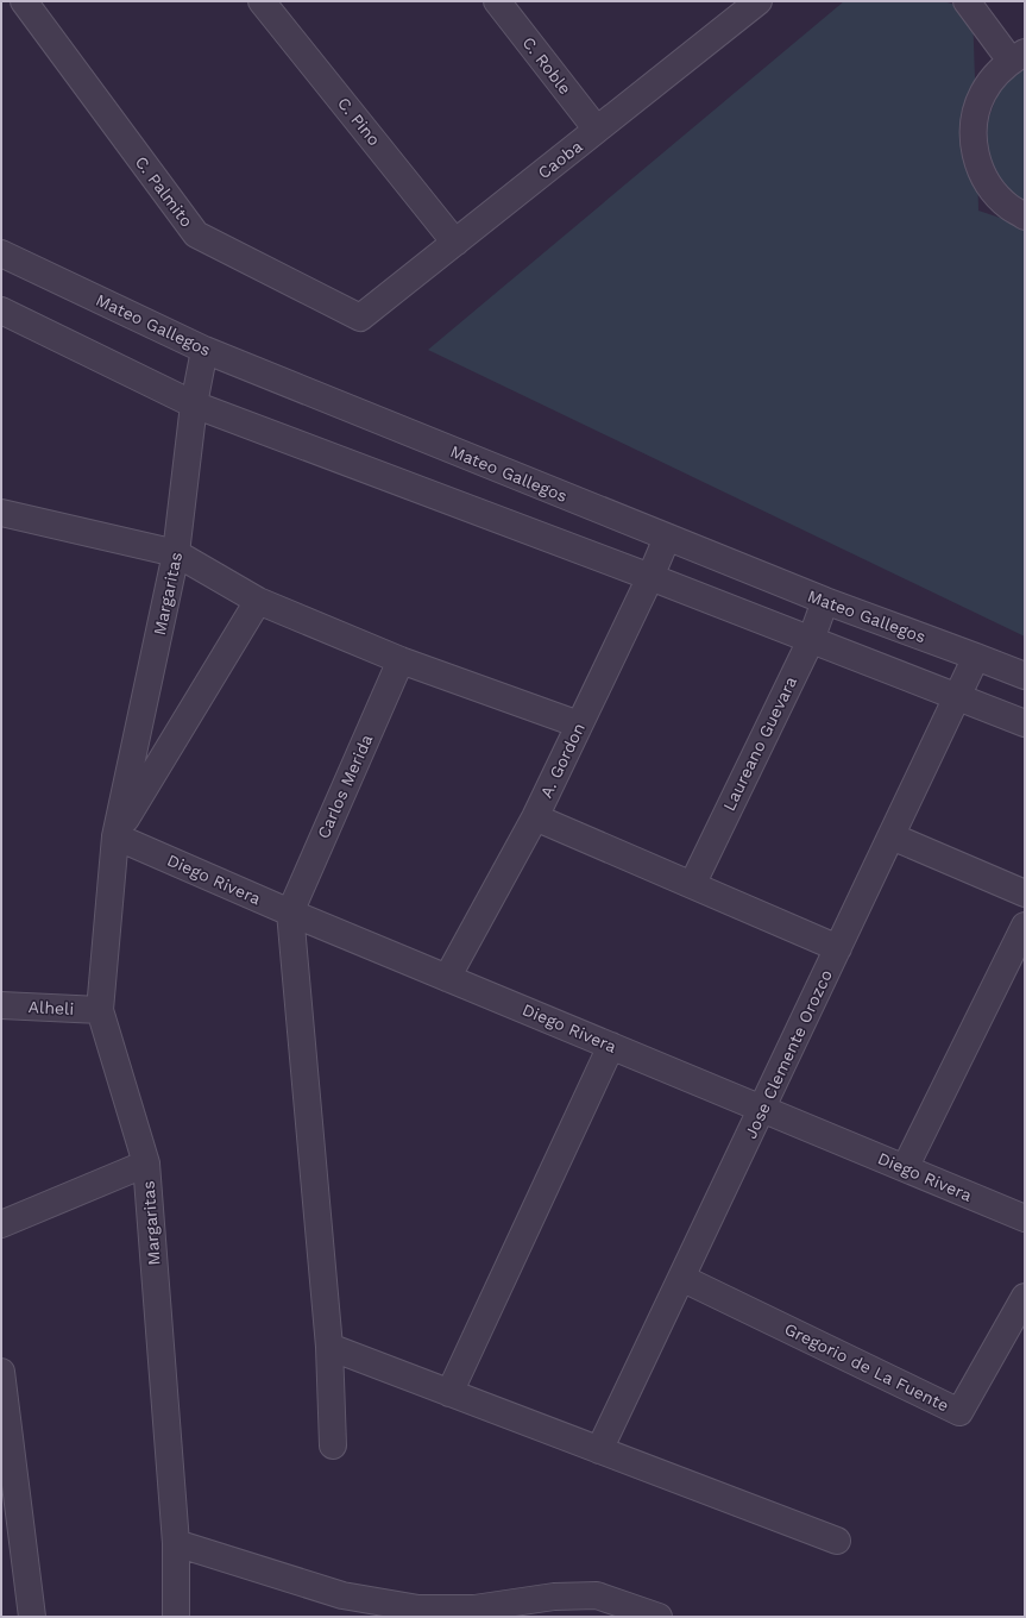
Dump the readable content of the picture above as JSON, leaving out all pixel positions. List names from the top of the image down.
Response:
{
  "streets": {
    "street": [
      "C. Roble",
      "C. Pino",
      "Caoba",
      "C. Palmito",
      "Mateo Gallegos",
      "Margaritas",
      "Laureano Guevara",
      "A. Gordon",
      "Carlos Merida",
      "Diego Rivera",
      "Alheli",
      "Jose Clemente Orozco",
      "Gregorio de La Fuente"
    ]
  },
  "crossings": [
    ["C. Roble", "Caoba"],
    ["C. Pino", "Caoba"],
    ["Caoba", "C. Palmito"],
    ["Mateo Gallegos", "Margaritas"],
    ["Mateo Gallegos", "Laureano Guevara"],
    ["Mateo Gallegos", "A. Gordon"],
    ["Mateo Gallegos", "Jose Clemente Orozco"],
    ["Margaritas", "Diego Rivera"],
    ["Margaritas", "Alheli"],
    ["A. Gordon", "Diego Rivera"],
    ["Carlos Merida", "Diego Rivera"],
    ["Diego Rivera", "Jose Clemente Orozco"],
    ["Jose Clemente Orozco", "Gregorio de La Fuente"]
  ]
}
